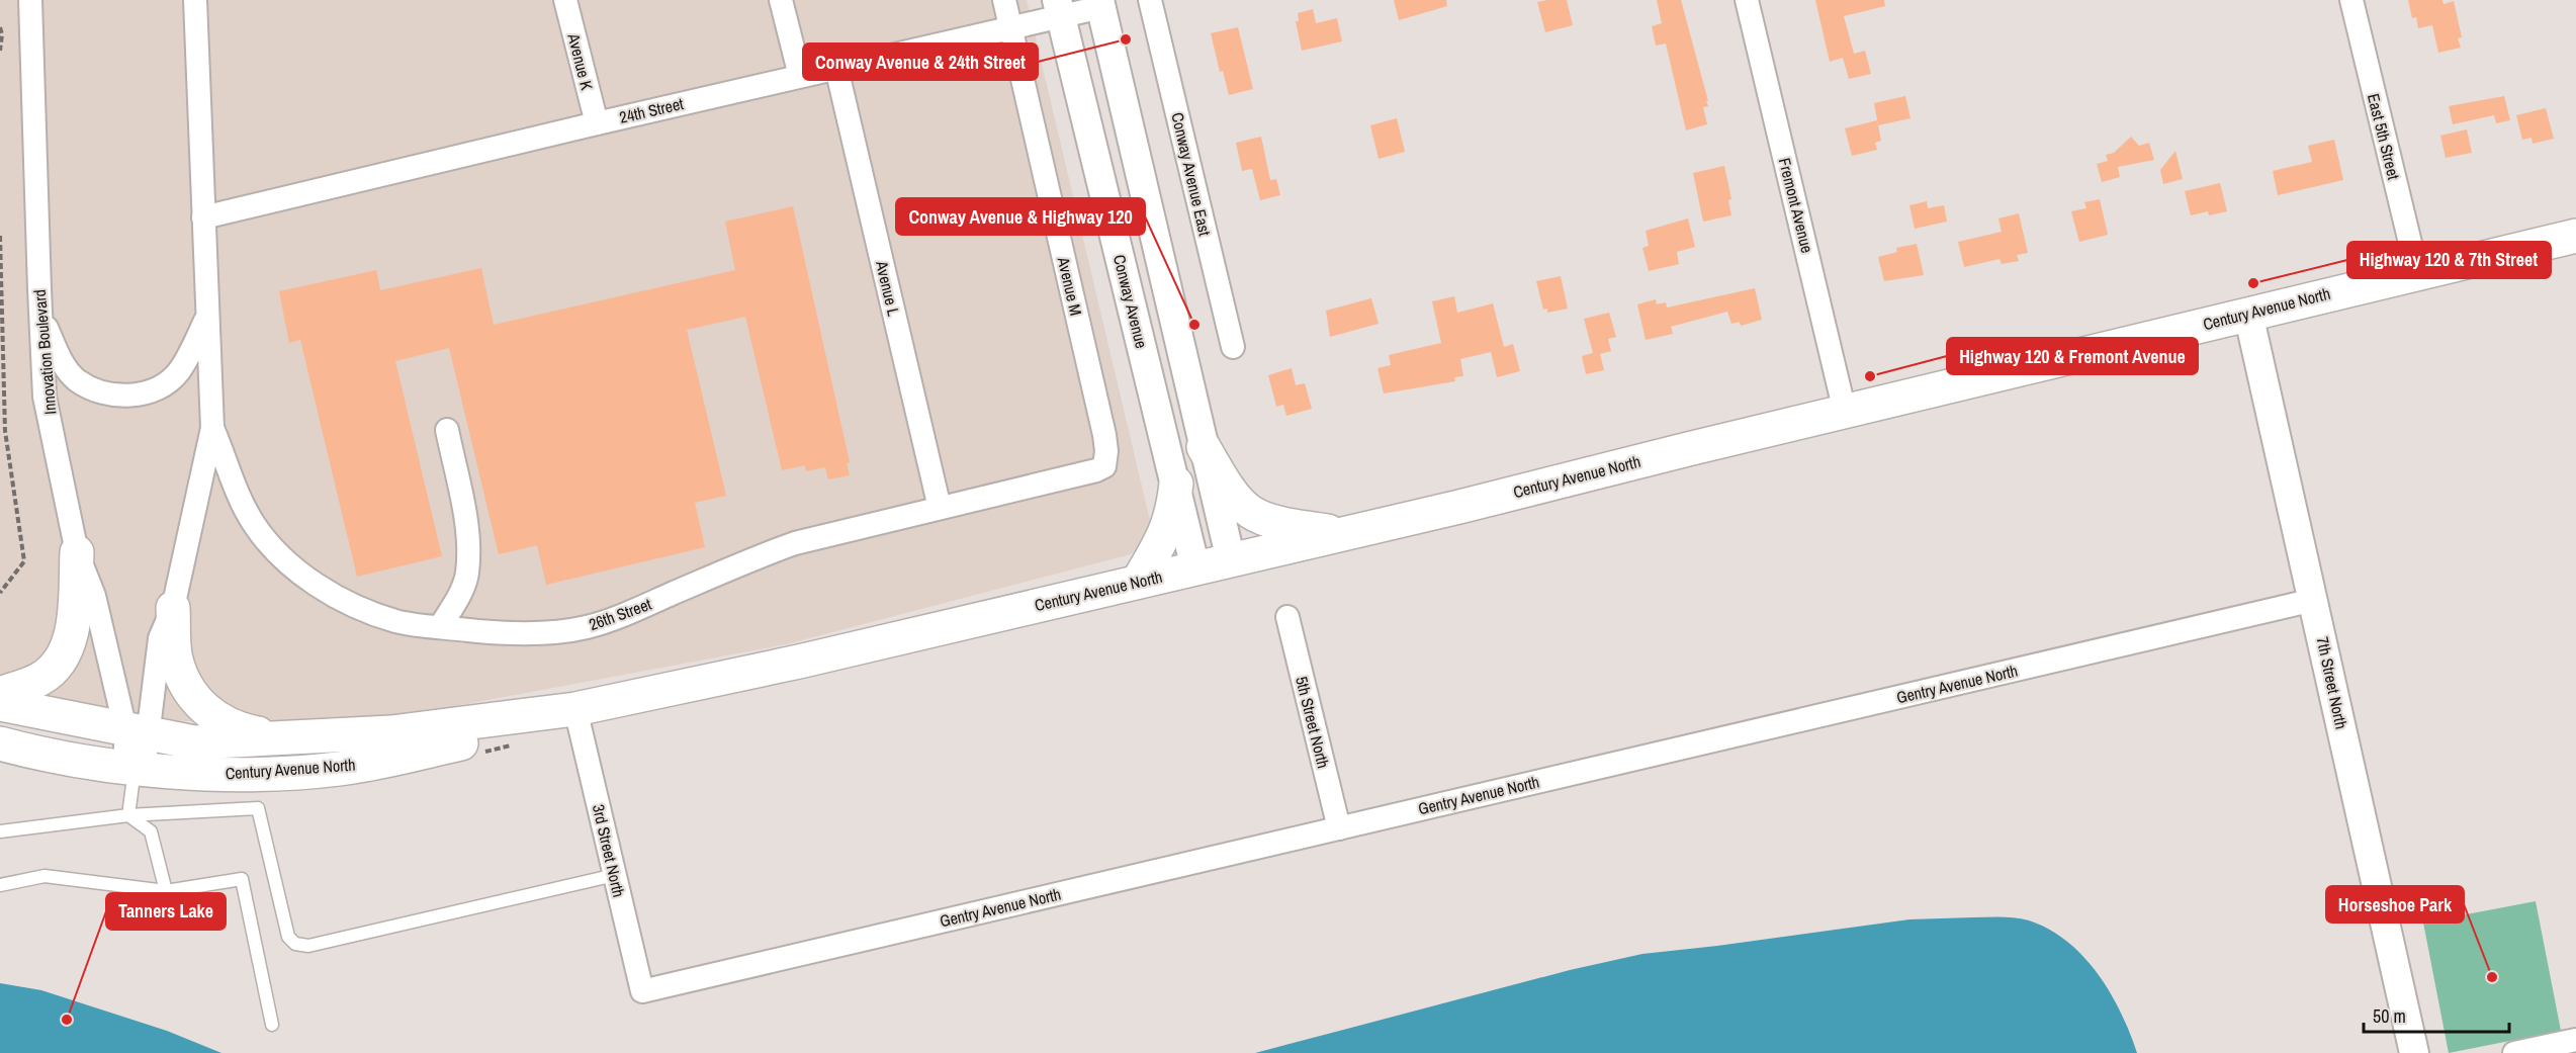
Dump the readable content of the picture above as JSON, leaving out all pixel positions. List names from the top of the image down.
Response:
{
  "streets": {
    "main road": ["Century Avenue North"],
    "street": [
      "Avenue K",
      "24th Street",
      "East 5th Street",
      "Conway Avenue East",
      "Fremont Avenue",
      "Avenue M",
      "Avenue L",
      "Conway Avenue",
      "Innovation Boulevard",
      "26th Street",
      "7th Street North",
      "Gentry Avenue North",
      "5th Street North",
      "3rd Street North"
    ]
  },
  "crossings": [
    ["Avenue K", "24th Street"],
    ["24th Street", "Avenue M"],
    ["24th Street", "Avenue L"],
    ["24th Street", "Conway Avenue"],
    ["24th Street", "Innovation Boulevard"],
    ["East 5th Street", "Century Avenue North"],
    ["Fremont Avenue", "Century Avenue North"],
    ["Avenue M", "26th Street"],
    ["Avenue L", "26th Street"],
    ["Conway Avenue", "Century Avenue North"],
    ["Century Avenue North", "Innovation Boulevard"],
    ["Century Avenue North", "7th Street North"],
    ["Century Avenue North", "3rd Street North"],
    ["Innovation Boulevard", "26th Street"],
    ["7th Street North", "Gentry Avenue North"],
    ["Gentry Avenue North", "5th Street North"],
    ["Gentry Avenue North", "3rd Street North"]
  ],
  "places": [
    "Conway Avenue & 24th Street",
    "Highway 120 & 7th Street",
    "Conway Avenue & Highway 120",
    "Highway 120 & Fremont Avenue",
    "Horseshoe Park",
    "Tanners Lake"
  ],
  "scale_bar": "50 m"
}
